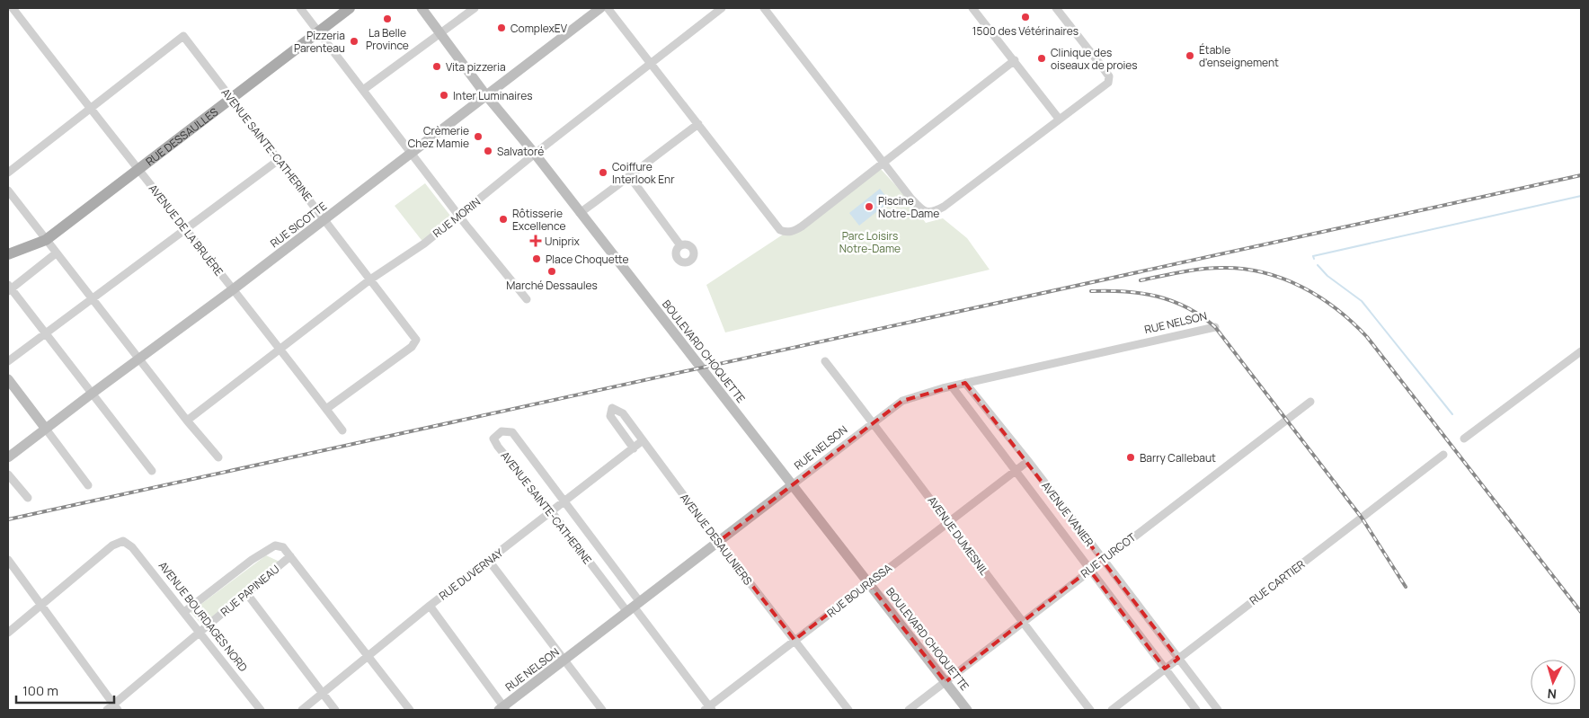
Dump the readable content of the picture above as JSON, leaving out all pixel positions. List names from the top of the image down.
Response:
{
  "streets": {
    "main road": ["RUE DESSAULLES"],
    "street": [
      "AVENUE SAINTE-CATHERINE",
      "RUE MORIN",
      "RUE SICOTTE",
      "AVENUE DE LA BRUÈRE",
      "RUE NELSON",
      "BOULEVARD CHOQUETTE",
      "AVENUE VANIER",
      "AVENUE DUMESNIL",
      "AVENUE DESAULNIERS",
      "RUE TURCOT",
      "RUE DUVERNAY",
      "RUE CARTIER",
      "RUE PAPINEAU",
      "RUE BOURASSA",
      "AVENUE BOURDAGES NORD"
    ]
  },
  "crossings": [
    ["RUE DESSAULLES", "AVENUE SAINTE-CATHERINE"],
    ["RUE DESSAULLES", "AVENUE DE LA BRUÈRE"],
    ["AVENUE SAINTE-CATHERINE", "RUE MORIN"],
    ["AVENUE SAINTE-CATHERINE", "RUE SICOTTE"],
    ["AVENUE SAINTE-CATHERINE", "AVENUE DE LA BRUÈRE"],
    ["AVENUE SAINTE-CATHERINE", "RUE NELSON"],
    ["AVENUE SAINTE-CATHERINE", "RUE DUVERNAY"],
    ["AVENUE SAINTE-CATHERINE", "RUE BOURASSA"],
    ["RUE MORIN", "AVENUE DE LA BRUÈRE"],
    ["RUE MORIN", "BOULEVARD CHOQUETTE"],
    ["RUE SICOTTE", "AVENUE DE LA BRUÈRE"],
    ["RUE SICOTTE", "BOULEVARD CHOQUETTE"],
    ["RUE NELSON", "BOULEVARD CHOQUETTE"],
    ["RUE NELSON", "AVENUE VANIER"],
    ["RUE NELSON", "AVENUE DUMESNIL"],
    ["RUE NELSON", "AVENUE DESAULNIERS"],
    ["BOULEVARD CHOQUETTE", "RUE TURCOT"],
    ["BOULEVARD CHOQUETTE", "RUE BOURASSA"],
    ["AVENUE VANIER", "RUE TURCOT"],
    ["AVENUE VANIER", "RUE CARTIER"],
    ["AVENUE VANIER", "RUE BOURASSA"],
    ["AVENUE DUMESNIL", "RUE TURCOT"],
    ["AVENUE DUMESNIL", "RUE BOURASSA"],
    ["AVENUE DESAULNIERS", "RUE DUVERNAY"],
    ["AVENUE DESAULNIERS", "RUE BOURASSA"],
    ["RUE PAPINEAU", "AVENUE BOURDAGES NORD"]
  ],
  "parks": ["Parc Loisirs Notre-Dame"],
  "places": {
    "other": [
      "1500 des Vétérinaires",
      "La Belle Province",
      "ComplexEV",
      "Pizzeria Parenteau",
      "Étable d'enseignement",
      "Clinique des oiseaux de proies",
      "Vita pizzeria",
      "Inter Luminaires",
      "Crèmerie Chez Mamie",
      "Salvatoré",
      "Coiffure Interlook Enr",
      "Piscine Notre-Dame",
      "Rôtisserie Excellence",
      "Place Choquette",
      "Marché Dessaules",
      "Barry Callebaut"
    ],
    "health": ["Uniprix"]
  },
  "scale_bar": "100 m",
  "north": "bottom"
}
